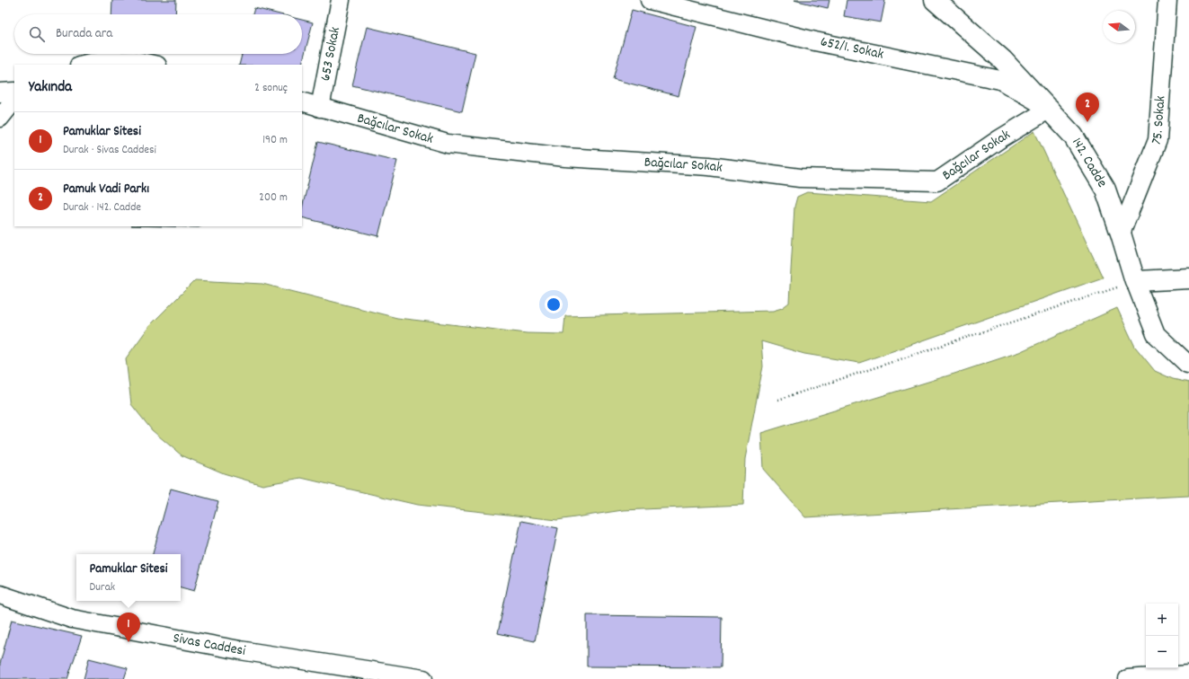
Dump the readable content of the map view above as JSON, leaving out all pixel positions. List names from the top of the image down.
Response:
{
  "streets": {
    "street": [
      "652/1. Sokak",
      "653 Sokak",
      "75. Sokak",
      "Bağcılar Sokak",
      "142. Cadde",
      "Sivas Caddesi"
    ]
  },
  "crossings": [
    ["652/1. Sokak", "Bağcılar Sokak"],
    ["652/1. Sokak", "142. Cadde"],
    ["653 Sokak", "Bağcılar Sokak"],
    ["75. Sokak", "142. Cadde"],
    ["Bağcılar Sokak", "142. Cadde"]
  ],
  "north": "left",
  "page": {
    "search": "Burada ara",
    "heading": ["Yakında", "2 sonuç"],
    "pins": ["2", "1"],
    "list": [
      {
        "mark": "1",
        "name": "Pamuklar Sitesi",
        "note": "Durak · Sivas Caddesi",
        "value": "190 m"
      },
      {
        "mark": "2",
        "name": "Pamuk Vadi Parkı",
        "note": "Durak · 142. Cadde",
        "value": "200 m"
      }
    ],
    "popup": ["Pamuklar Sitesi", "Durak"],
    "map_buttons": ["+", "−"]
  }
}
